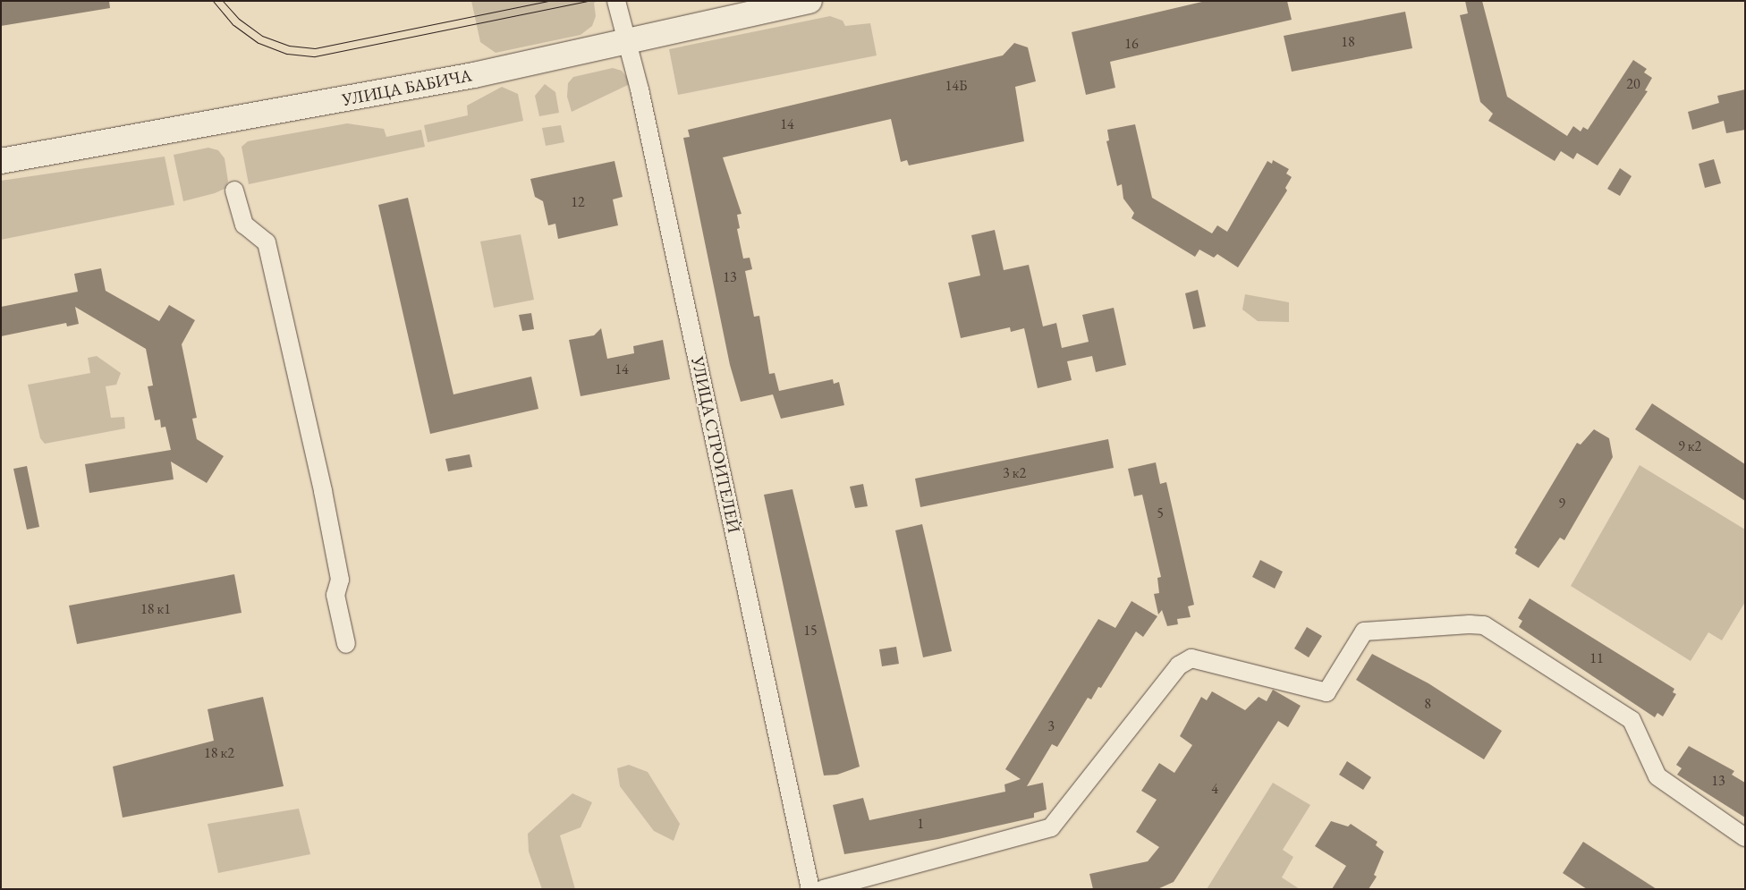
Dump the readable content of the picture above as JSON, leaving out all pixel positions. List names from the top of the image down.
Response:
{
  "streets": {
    "street": ["УЛИЦА БАБИЧА", "УЛИЦА СТРОИТЕЛЕЙ"]
  },
  "crossings": [
    ["УЛИЦА БАБИЧА", "УЛИЦА СТРОИТЕЛЕЙ"]
  ],
  "house_numbers": [
    "18",
    "16",
    "20",
    "14Б",
    "14",
    "12",
    "13",
    "14",
    "9 к2",
    "3 к2",
    "9",
    "5",
    "18 к1",
    "15",
    "11",
    "8",
    "3",
    "18 к2",
    "13",
    "4",
    "1"
  ]
}
